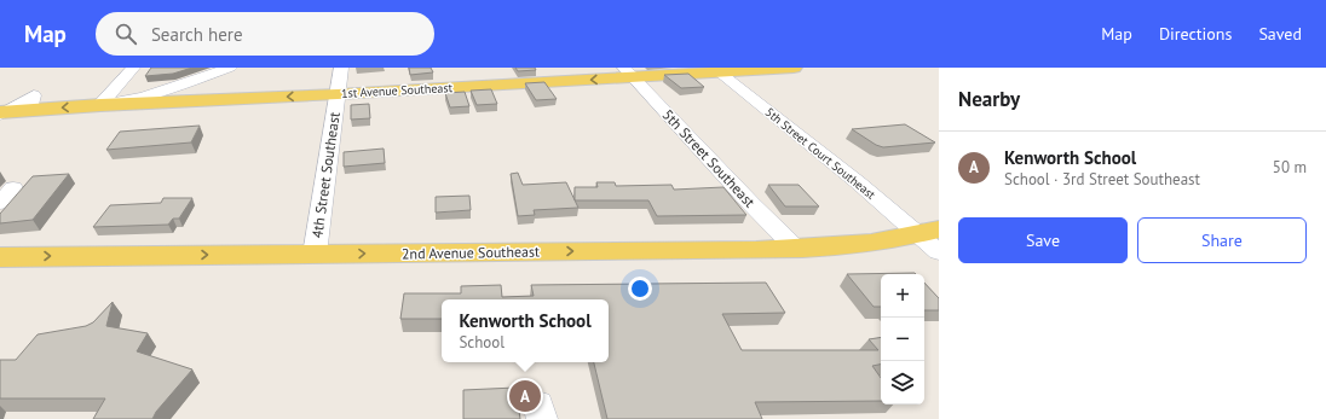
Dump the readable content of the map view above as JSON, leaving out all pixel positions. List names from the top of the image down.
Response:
{
  "streets": {
    "main road": ["1st Avenue Southeast", "2nd Avenue Southeast"],
    "street": ["5th Street Court Southeast", "5th Street Southeast", "4th Street Southeast"]
  },
  "crossings": [
    ["1st Avenue Southeast", "5th Street Court Southeast"],
    ["1st Avenue Southeast", "5th Street Southeast"],
    ["1st Avenue Southeast", "4th Street Southeast"],
    ["5th Street Court Southeast", "2nd Avenue Southeast"],
    ["5th Street Southeast", "2nd Avenue Southeast"],
    ["4th Street Southeast", "2nd Avenue Southeast"]
  ],
  "one_way": ["1st Avenue Southeast", "2nd Avenue Southeast"],
  "page": {
    "header": "Map",
    "search": "Search here",
    "nav": ["Map", "Directions", "Saved"],
    "heading": "Nearby",
    "list": [
      {
        "mark": "A",
        "name": "Kenworth School",
        "note": "School · 3rd Street Southeast",
        "value": "50 m"
      }
    ],
    "buttons": ["Save", "Share"],
    "map_buttons": ["+", "−"],
    "popup": ["Kenworth School", "School"],
    "pins": "A"
  }
}
